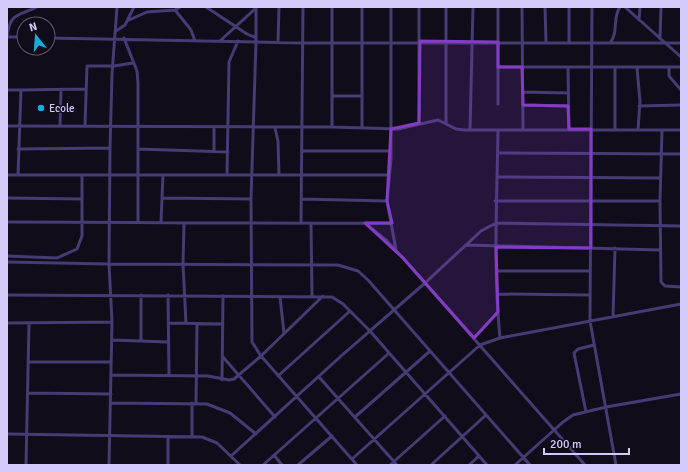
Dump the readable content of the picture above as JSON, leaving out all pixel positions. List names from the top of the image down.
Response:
{
  "places": ["Ecole"],
  "scale_bar": "200 m",
  "north": "top"
}
